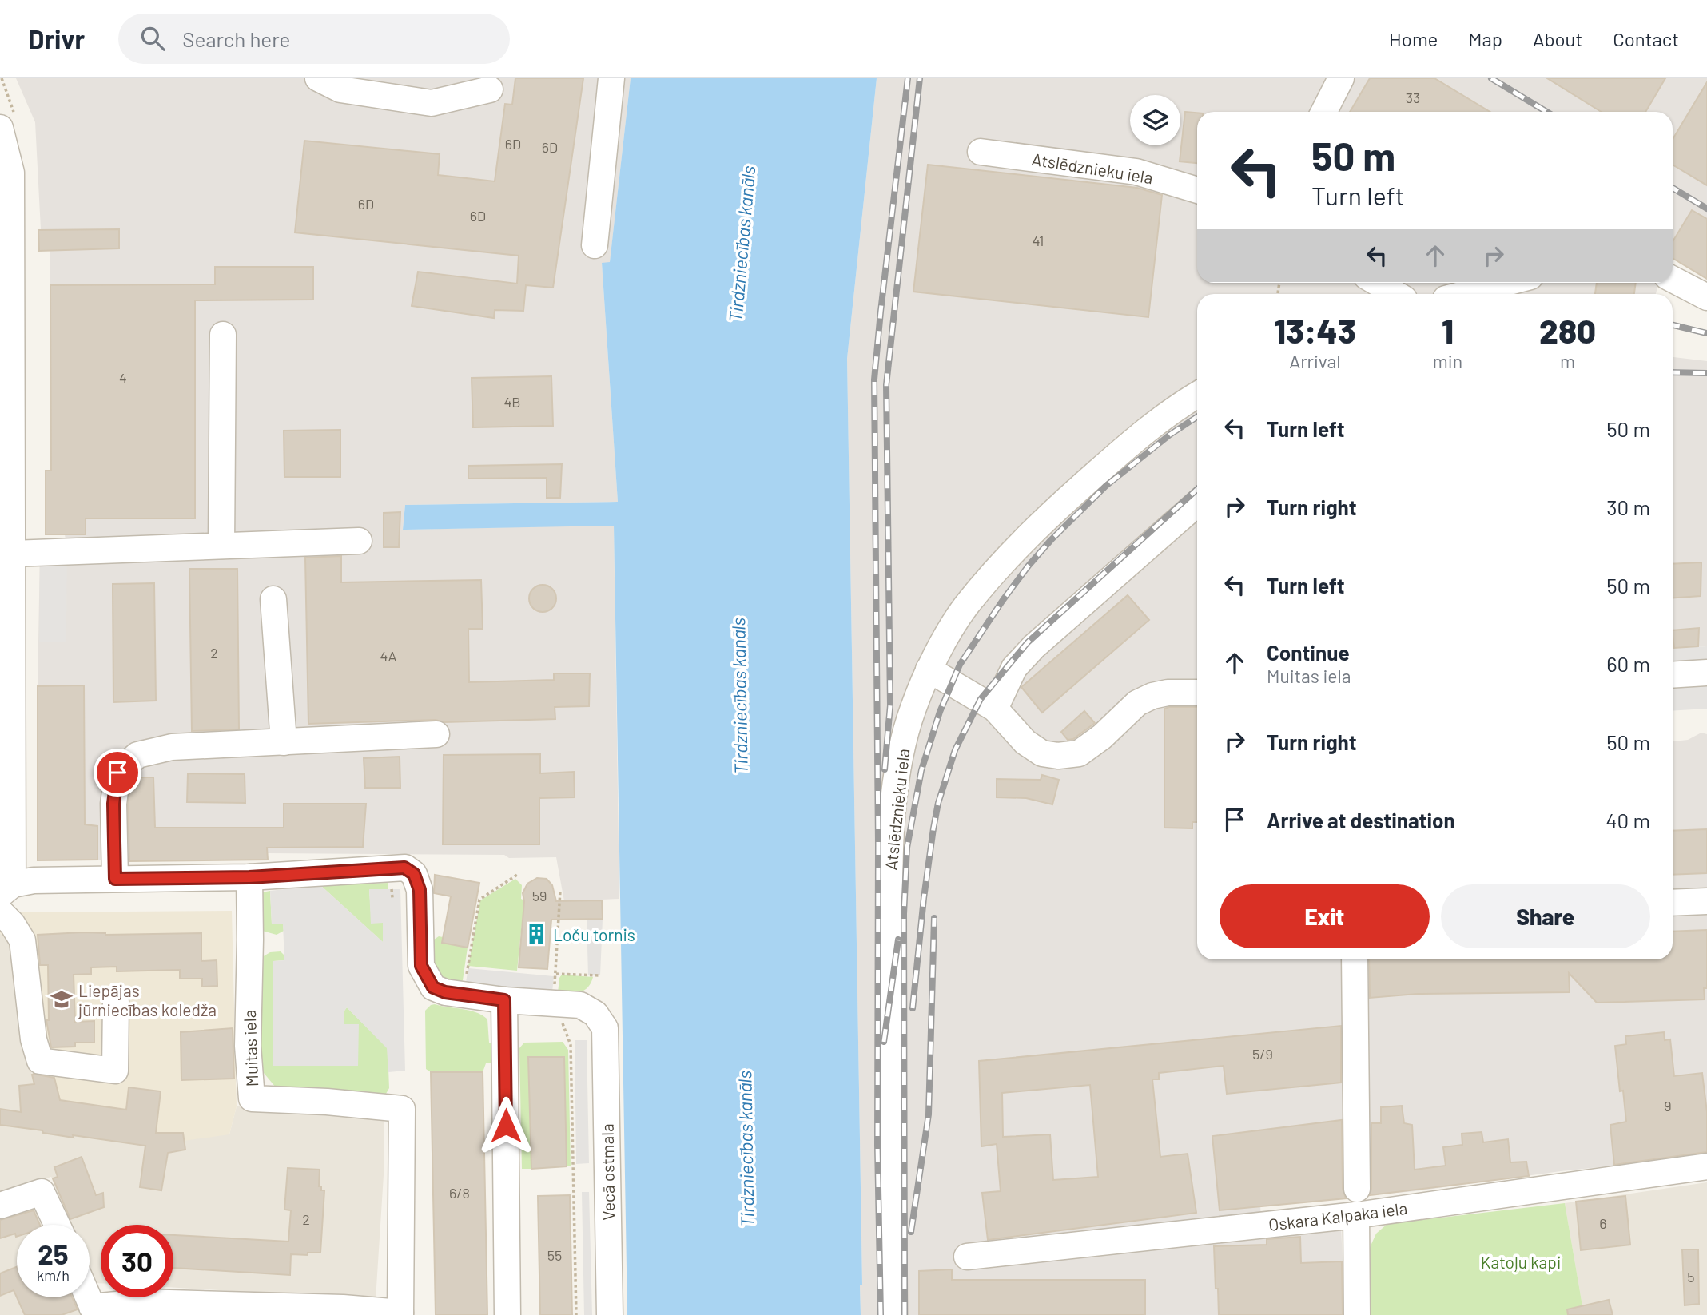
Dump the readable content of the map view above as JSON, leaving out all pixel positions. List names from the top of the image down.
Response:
{
  "streets": {
    "street": [
      "Atslēdznieku iela",
      "Muitas iela",
      "Vecā ostmala",
      "Oskara Kalpaka iela"
    ]
  },
  "water": ["Tirdzniecības kanāls"],
  "parks": ["Katoļu kapi"],
  "places": {
    "building": ["Loču tornis"],
    "school or university": ["Liepājas jūrniecības koledža"]
  },
  "house_numbers": [
    "33",
    "6D",
    "6D",
    "6D",
    "6D",
    "41",
    "4",
    "4B",
    "2",
    "4A",
    "59",
    "5/9",
    "9",
    "6/8",
    "2",
    "6",
    "55",
    "5"
  ],
  "page": {
    "header": "Drivr",
    "search": "Search here",
    "nav": [
      "Home",
      "Map",
      "About",
      "Contact"
    ],
    "turn": ["50 m", "Turn left"],
    "eta": [
      "13:43",
      "Arrival",
      "1",
      "min",
      "280",
      "m"
    ],
    "list": [
      {
        "name": "Turn left",
        "value": "50 m"
      },
      {
        "name": "Turn right",
        "value": "30 m"
      },
      {
        "name": "Turn left",
        "value": "50 m"
      },
      {
        "name": "Continue",
        "note": "Muitas iela",
        "value": "60 m"
      },
      {
        "name": "Turn right",
        "value": "50 m"
      },
      {
        "name": "Arrive at destination",
        "value": "40 m"
      }
    ],
    "buttons": ["Exit", "Share"],
    "speed": "25 km/h",
    "limit": "30"
  }
}
